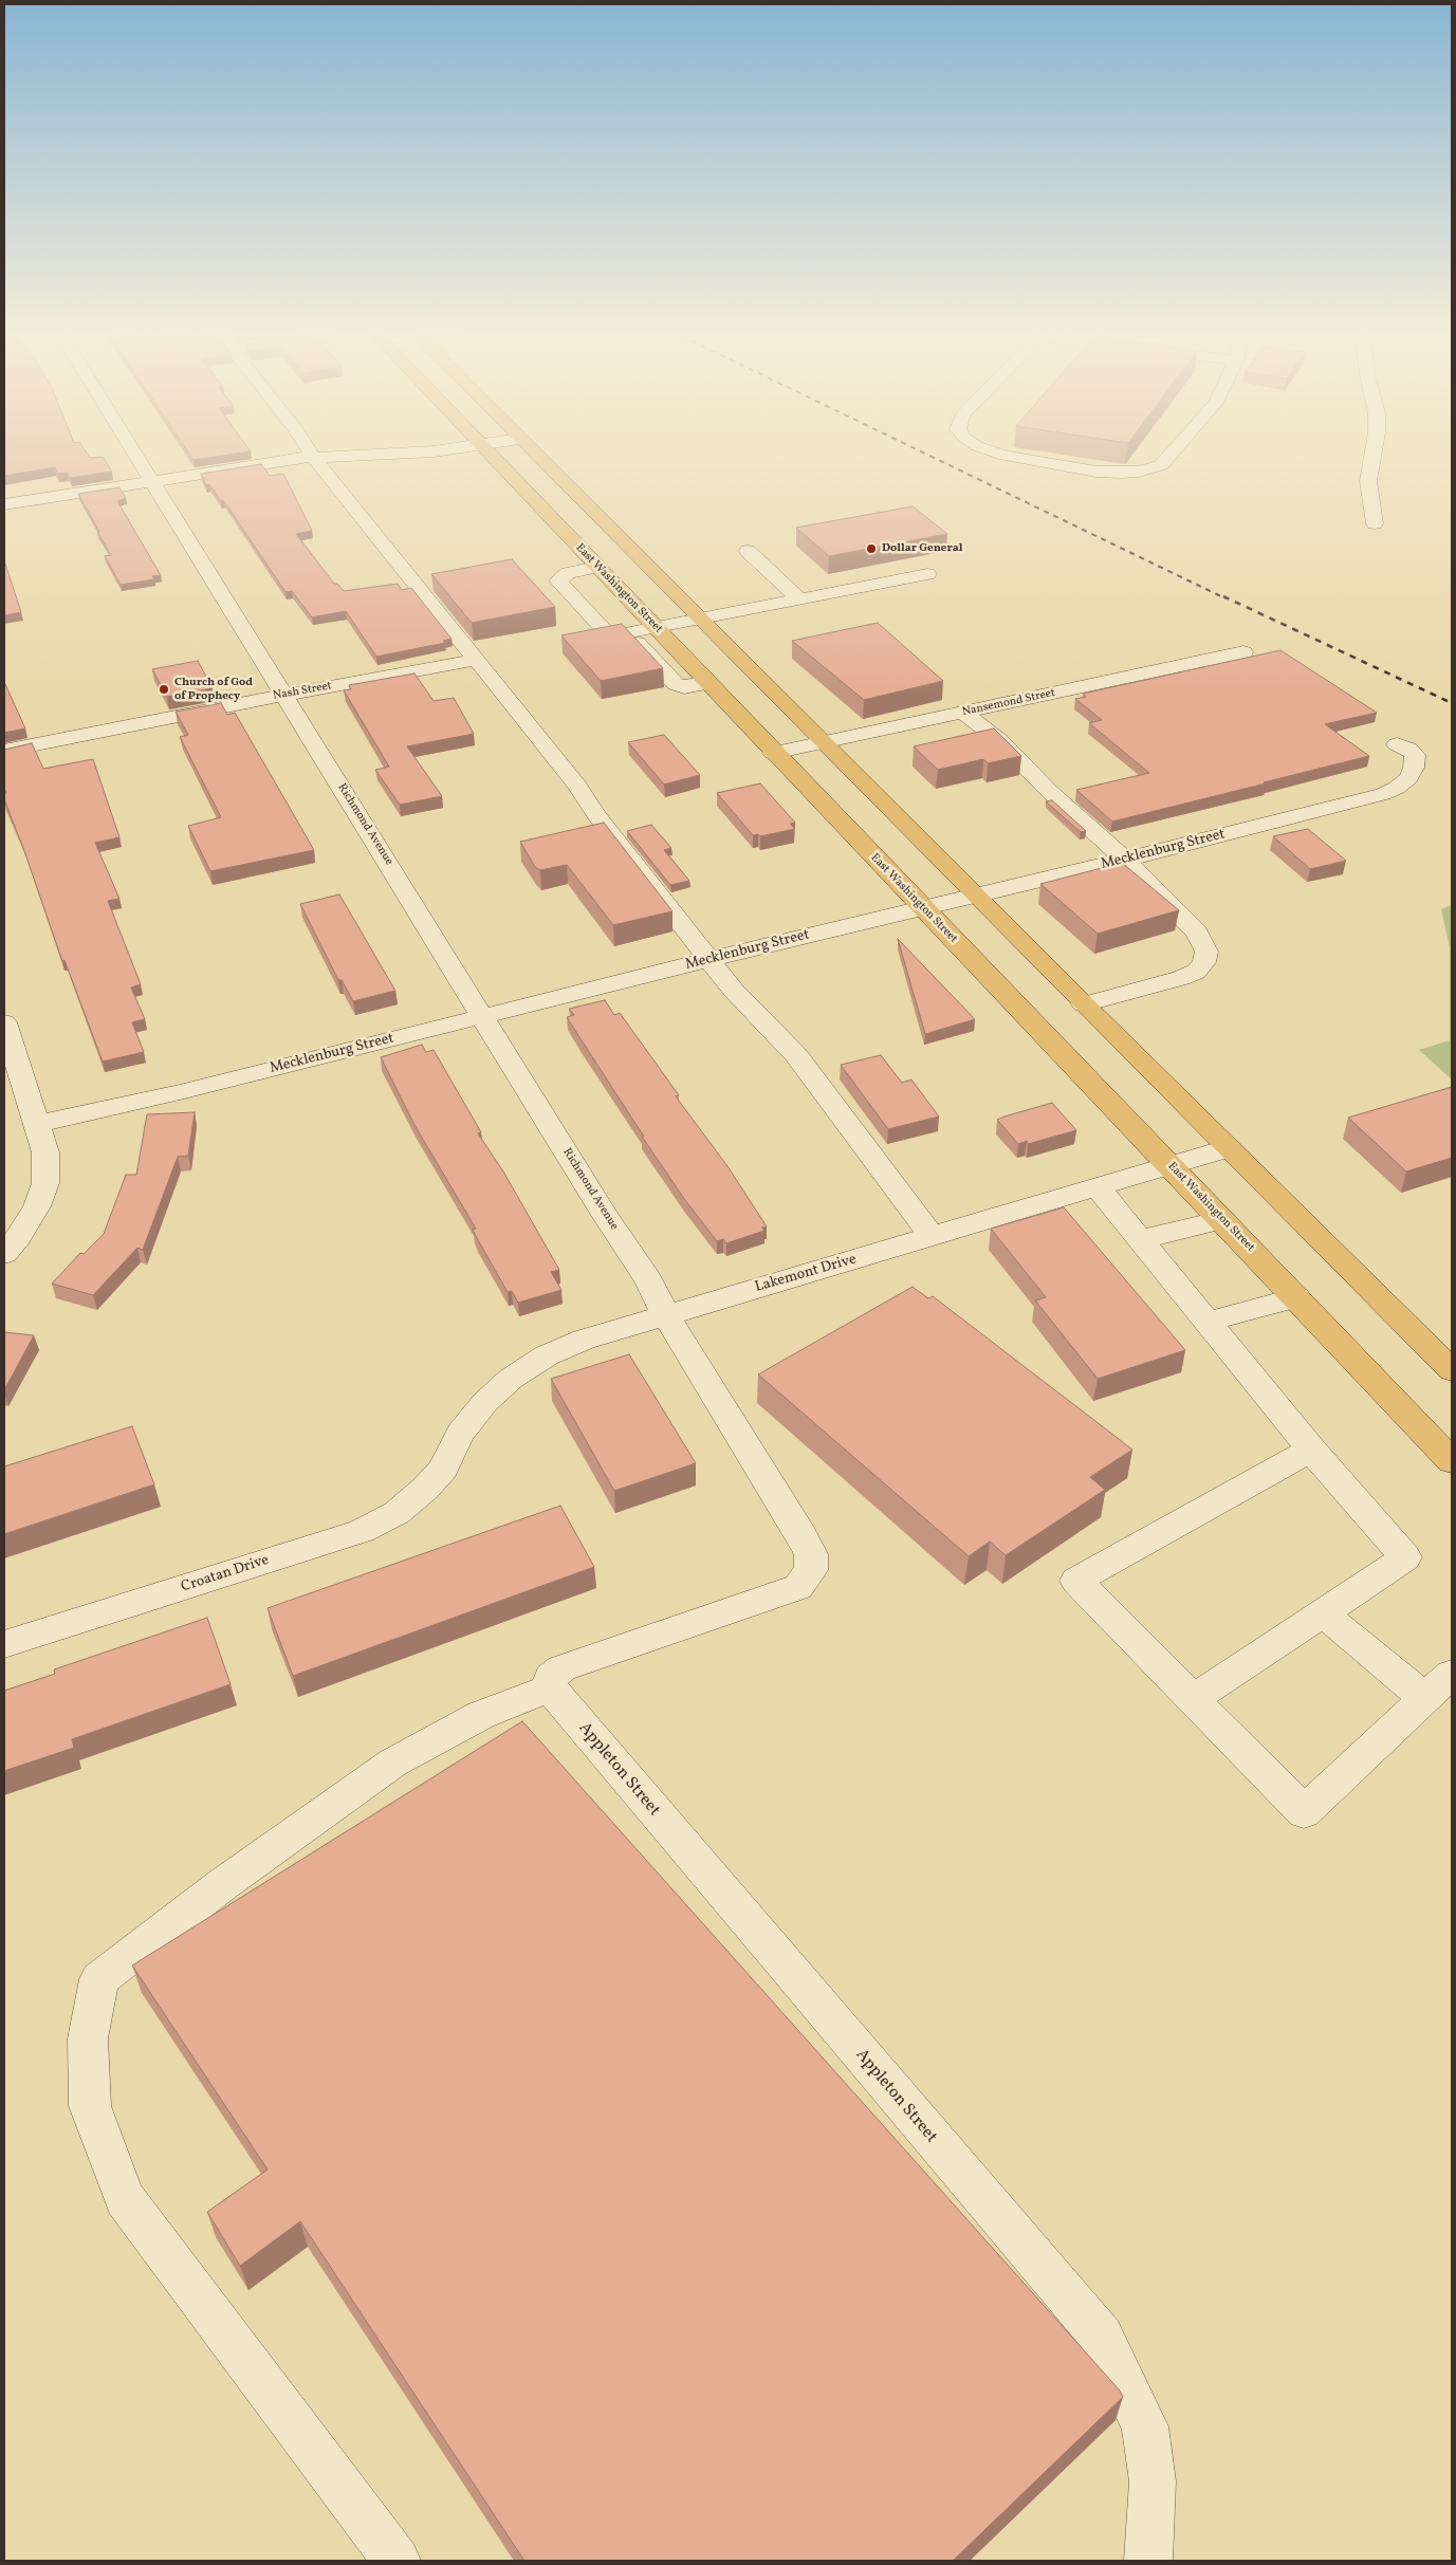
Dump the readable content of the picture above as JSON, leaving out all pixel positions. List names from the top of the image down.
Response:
{
  "streets": {
    "highway": ["East Washington Street"],
    "street": [
      "Nash Street",
      "Nansemond Street",
      "Richmond Avenue",
      "Mecklenburg Street",
      "Lakemont Drive",
      "Croatan Drive",
      "Appleton Street"
    ]
  },
  "crossings": [
    ["East Washington Street", "Nansemond Street"],
    ["East Washington Street", "Mecklenburg Street"],
    ["East Washington Street", "Lakemont Drive"],
    ["Nash Street", "Richmond Avenue"],
    ["Richmond Avenue", "Mecklenburg Street"],
    ["Richmond Avenue", "Lakemont Drive"],
    ["Lakemont Drive", "Croatan Drive"]
  ],
  "places": ["Dollar General", "Church of God of Prophecy"]
}
